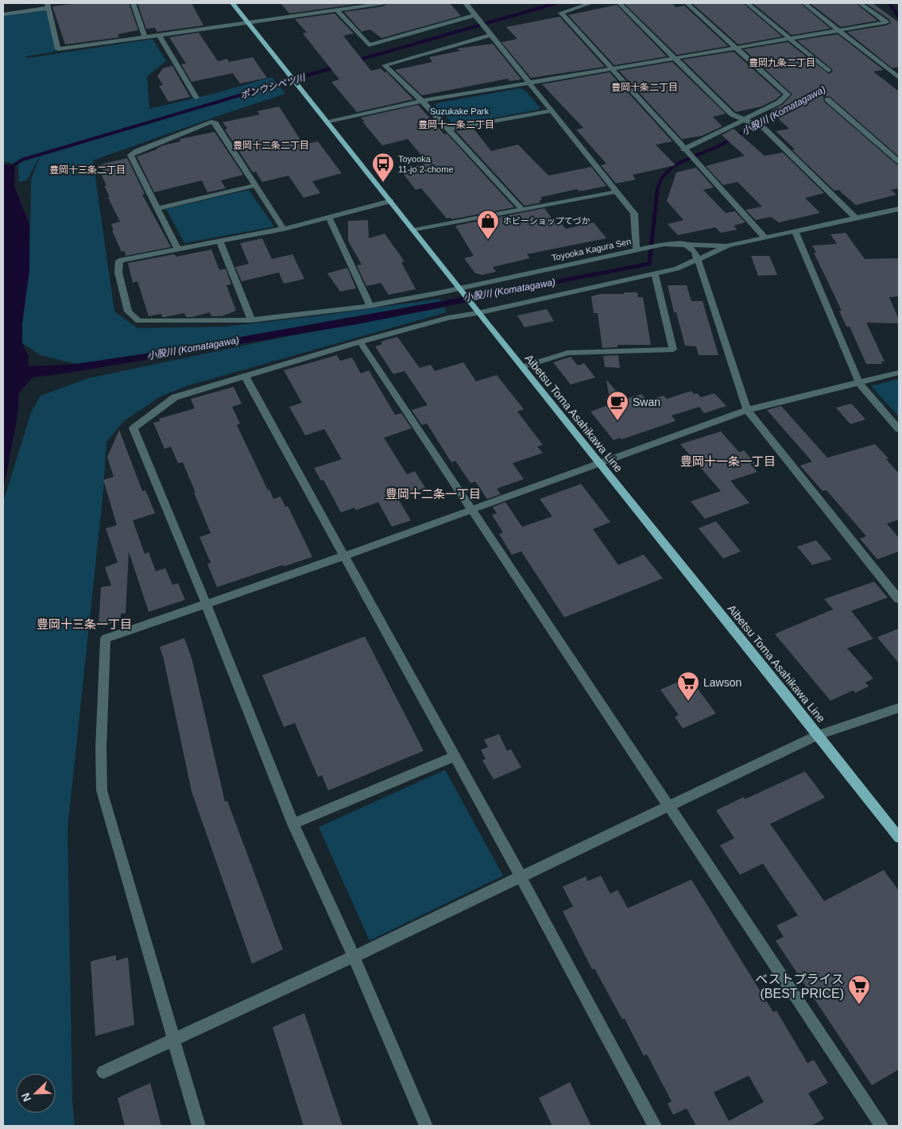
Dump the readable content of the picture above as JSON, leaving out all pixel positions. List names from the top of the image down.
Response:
{
  "streets": {
    "main road": ["Aibetsu Toma Asahikawa Line"],
    "street": ["Toyooka Kagura Sen"]
  },
  "crossings": [
    ["Toyooka Kagura Sen", "Aibetsu Toma Asahikawa Line"]
  ],
  "districts": [
    "豊岡九条二丁目",
    "豊岡十条二丁目",
    "豊岡十一条二丁目",
    "豊岡十二条二丁目",
    "豊岡十三条二丁目",
    "豊岡十一条一丁目",
    "豊岡十二条一丁目",
    "豊岡十三条一丁目"
  ],
  "water": ["ポンウシベツ川", "小股川 (Komatagawa)"],
  "parks": ["Suzukake Park"],
  "places": {
    "bus stop": ["Toyooka 11-jo 2-chome"],
    "shop": ["ホビーショップてづか"],
    "cafe": ["Swan"],
    "supermarket": ["Lawson", "ベストプライス (BEST PRICE)"]
  },
  "north": "bottom left"
}
